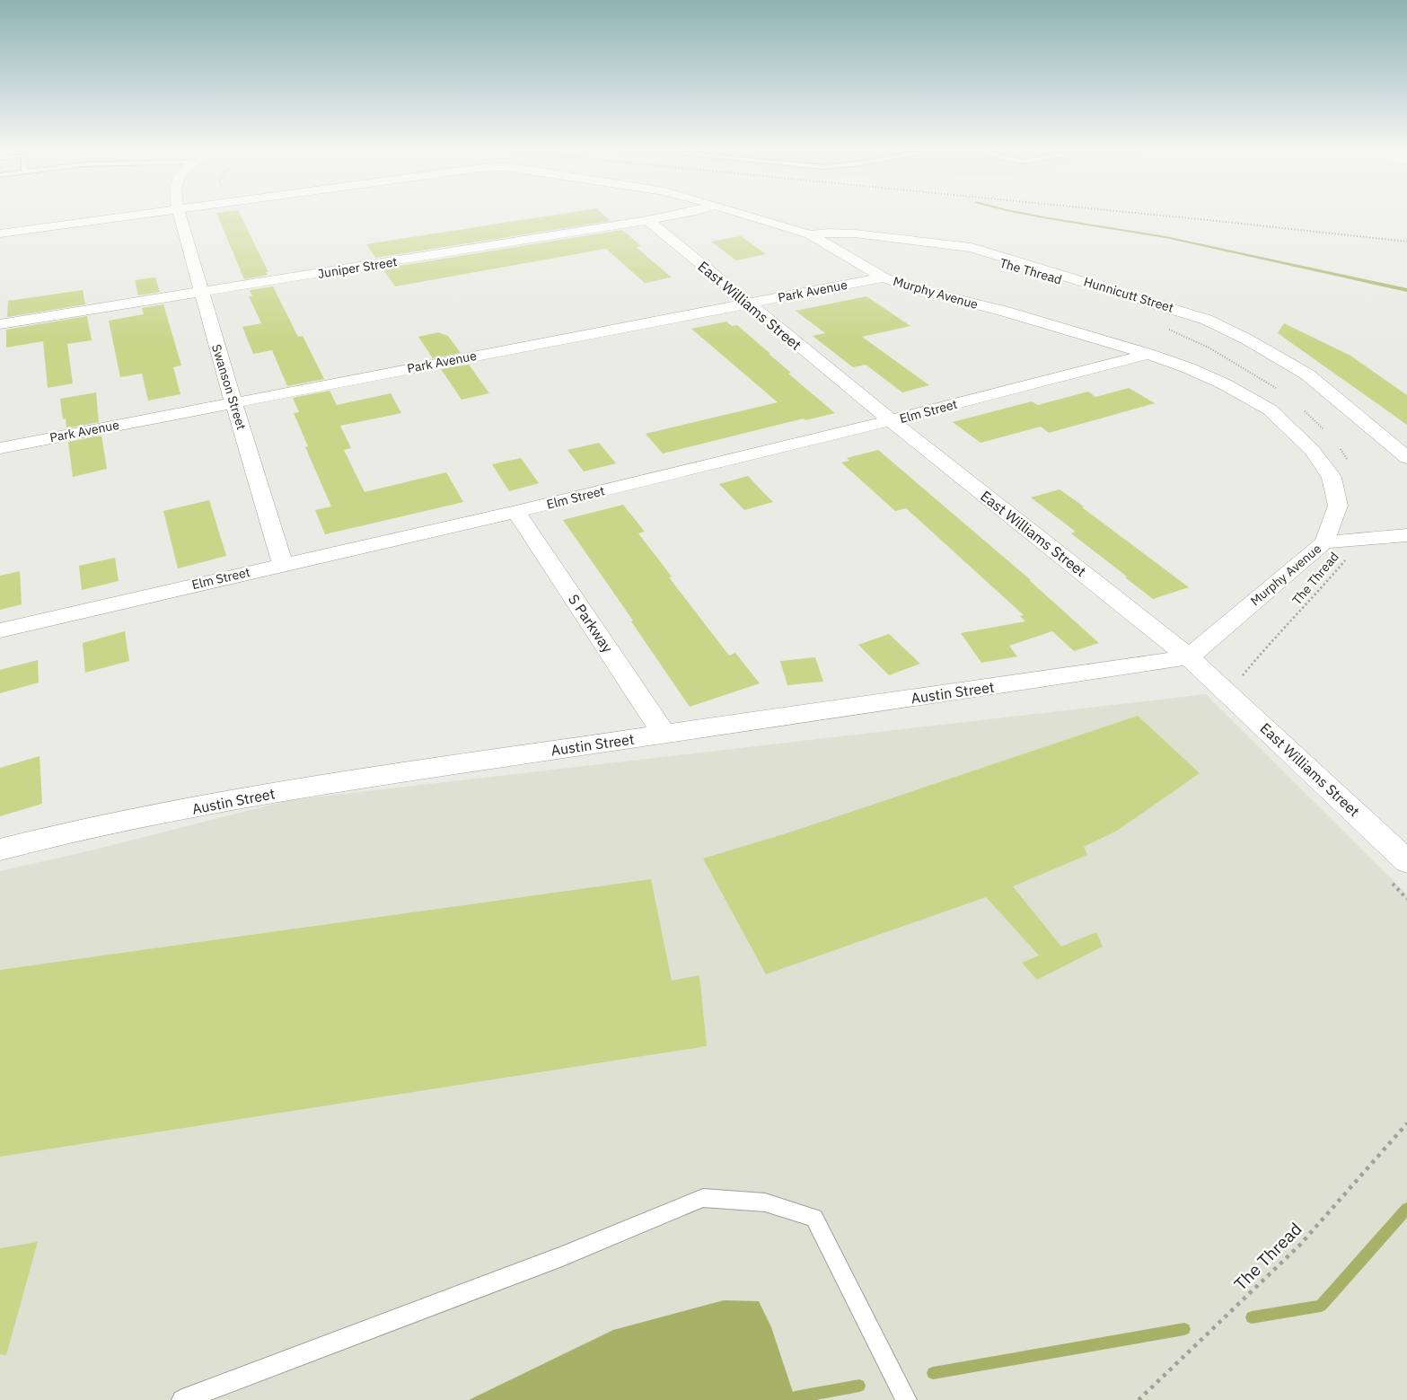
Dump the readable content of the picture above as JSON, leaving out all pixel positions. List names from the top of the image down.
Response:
{
  "streets": {
    "street": [
      "Juniper Street",
      "Park Avenue",
      "Murphy Avenue",
      "Hunnicutt Street",
      "East Williams Street",
      "Swanson Street",
      "Elm Street",
      "S Parkway",
      "Austin Street"
    ],
    "path": ["The Thread"]
  },
  "crossings": [
    ["Juniper Street", "East Williams Street"],
    ["Juniper Street", "Swanson Street"],
    ["The Thread", "East Williams Street"],
    ["Park Avenue", "Murphy Avenue"],
    ["Park Avenue", "East Williams Street"],
    ["Park Avenue", "Swanson Street"],
    ["Murphy Avenue", "Hunnicutt Street"],
    ["Murphy Avenue", "East Williams Street"],
    ["Murphy Avenue", "Elm Street"],
    ["Murphy Avenue", "Austin Street"],
    ["East Williams Street", "Elm Street"],
    ["East Williams Street", "Austin Street"],
    ["Swanson Street", "Elm Street"],
    ["Elm Street", "S Parkway"],
    ["S Parkway", "Austin Street"]
  ]
}
